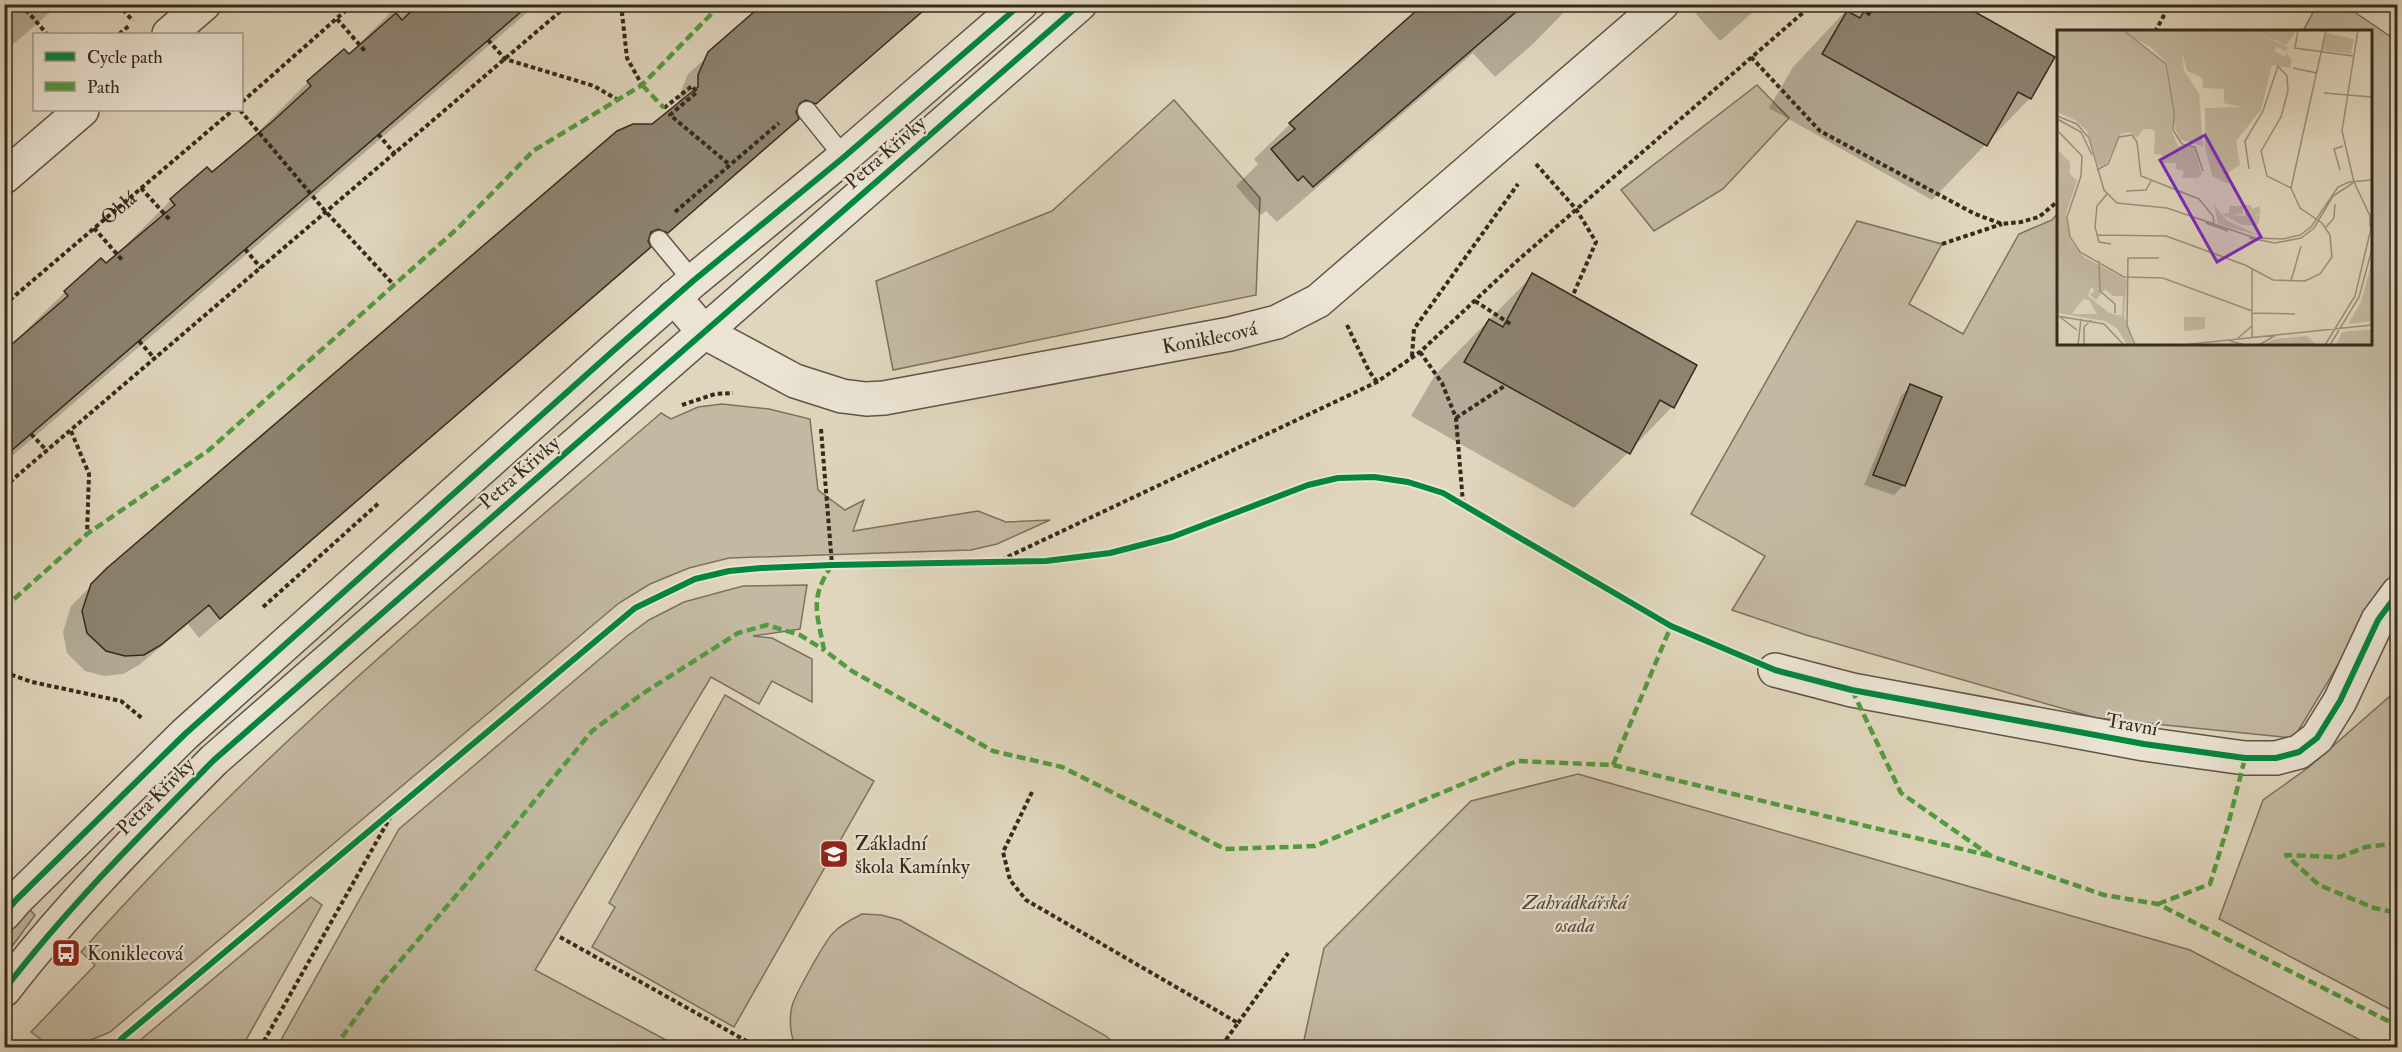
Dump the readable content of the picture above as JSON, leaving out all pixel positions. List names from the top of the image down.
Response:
{
  "streets": {
    "street": ["Petra Křivky", "Koniklecová", "Travní"],
    "path": ["Oblá"]
  },
  "crossings": [
    ["Petra Křivky", "Koniklecová"]
  ],
  "parks": ["Zahrádkářská osada"],
  "places": {
    "school or university": ["Základní škola Kamínky"],
    "bus stop": ["Koniklecová"]
  },
  "legend": ["Cycle path", "Path"]
}
